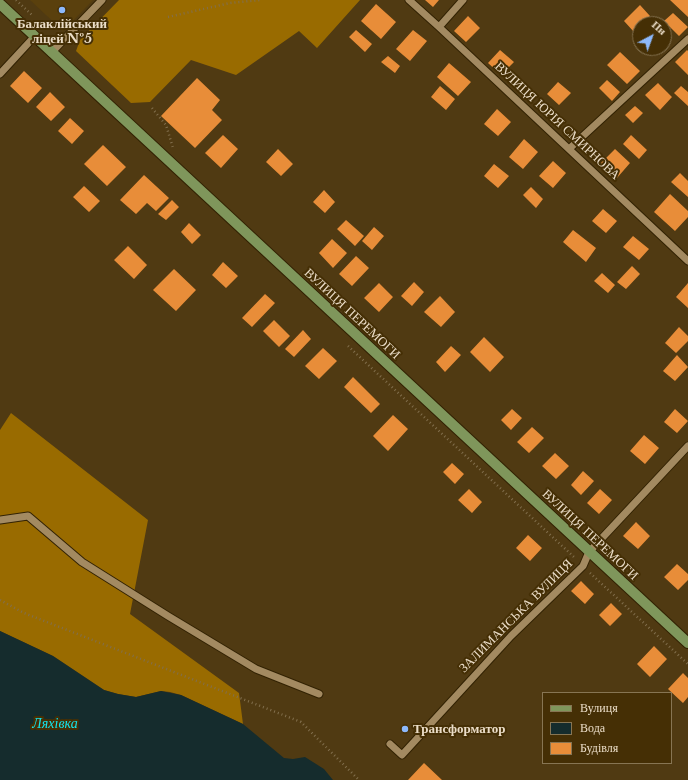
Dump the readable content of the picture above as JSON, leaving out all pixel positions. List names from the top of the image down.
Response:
{
  "streets": {
    "main road": ["ВУЛИЦЯ ПЕРЕМОГИ"],
    "street": ["ВУЛИЦЯ ЮРІЯ СМИРНОВА", "ЗАЛИМАНСЬКА ВУЛИЦЯ"]
  },
  "crossings": [
    ["ВУЛИЦЯ ПЕРЕМОГИ", "ЗАЛИМАНСЬКА ВУЛИЦЯ"]
  ],
  "water": ["Ляхівка"],
  "places": ["Балаклійський ліцей №5", "Трансформатор"],
  "legend": ["Вулиця", "Вода", "Будівля"],
  "north": "top right"
}
